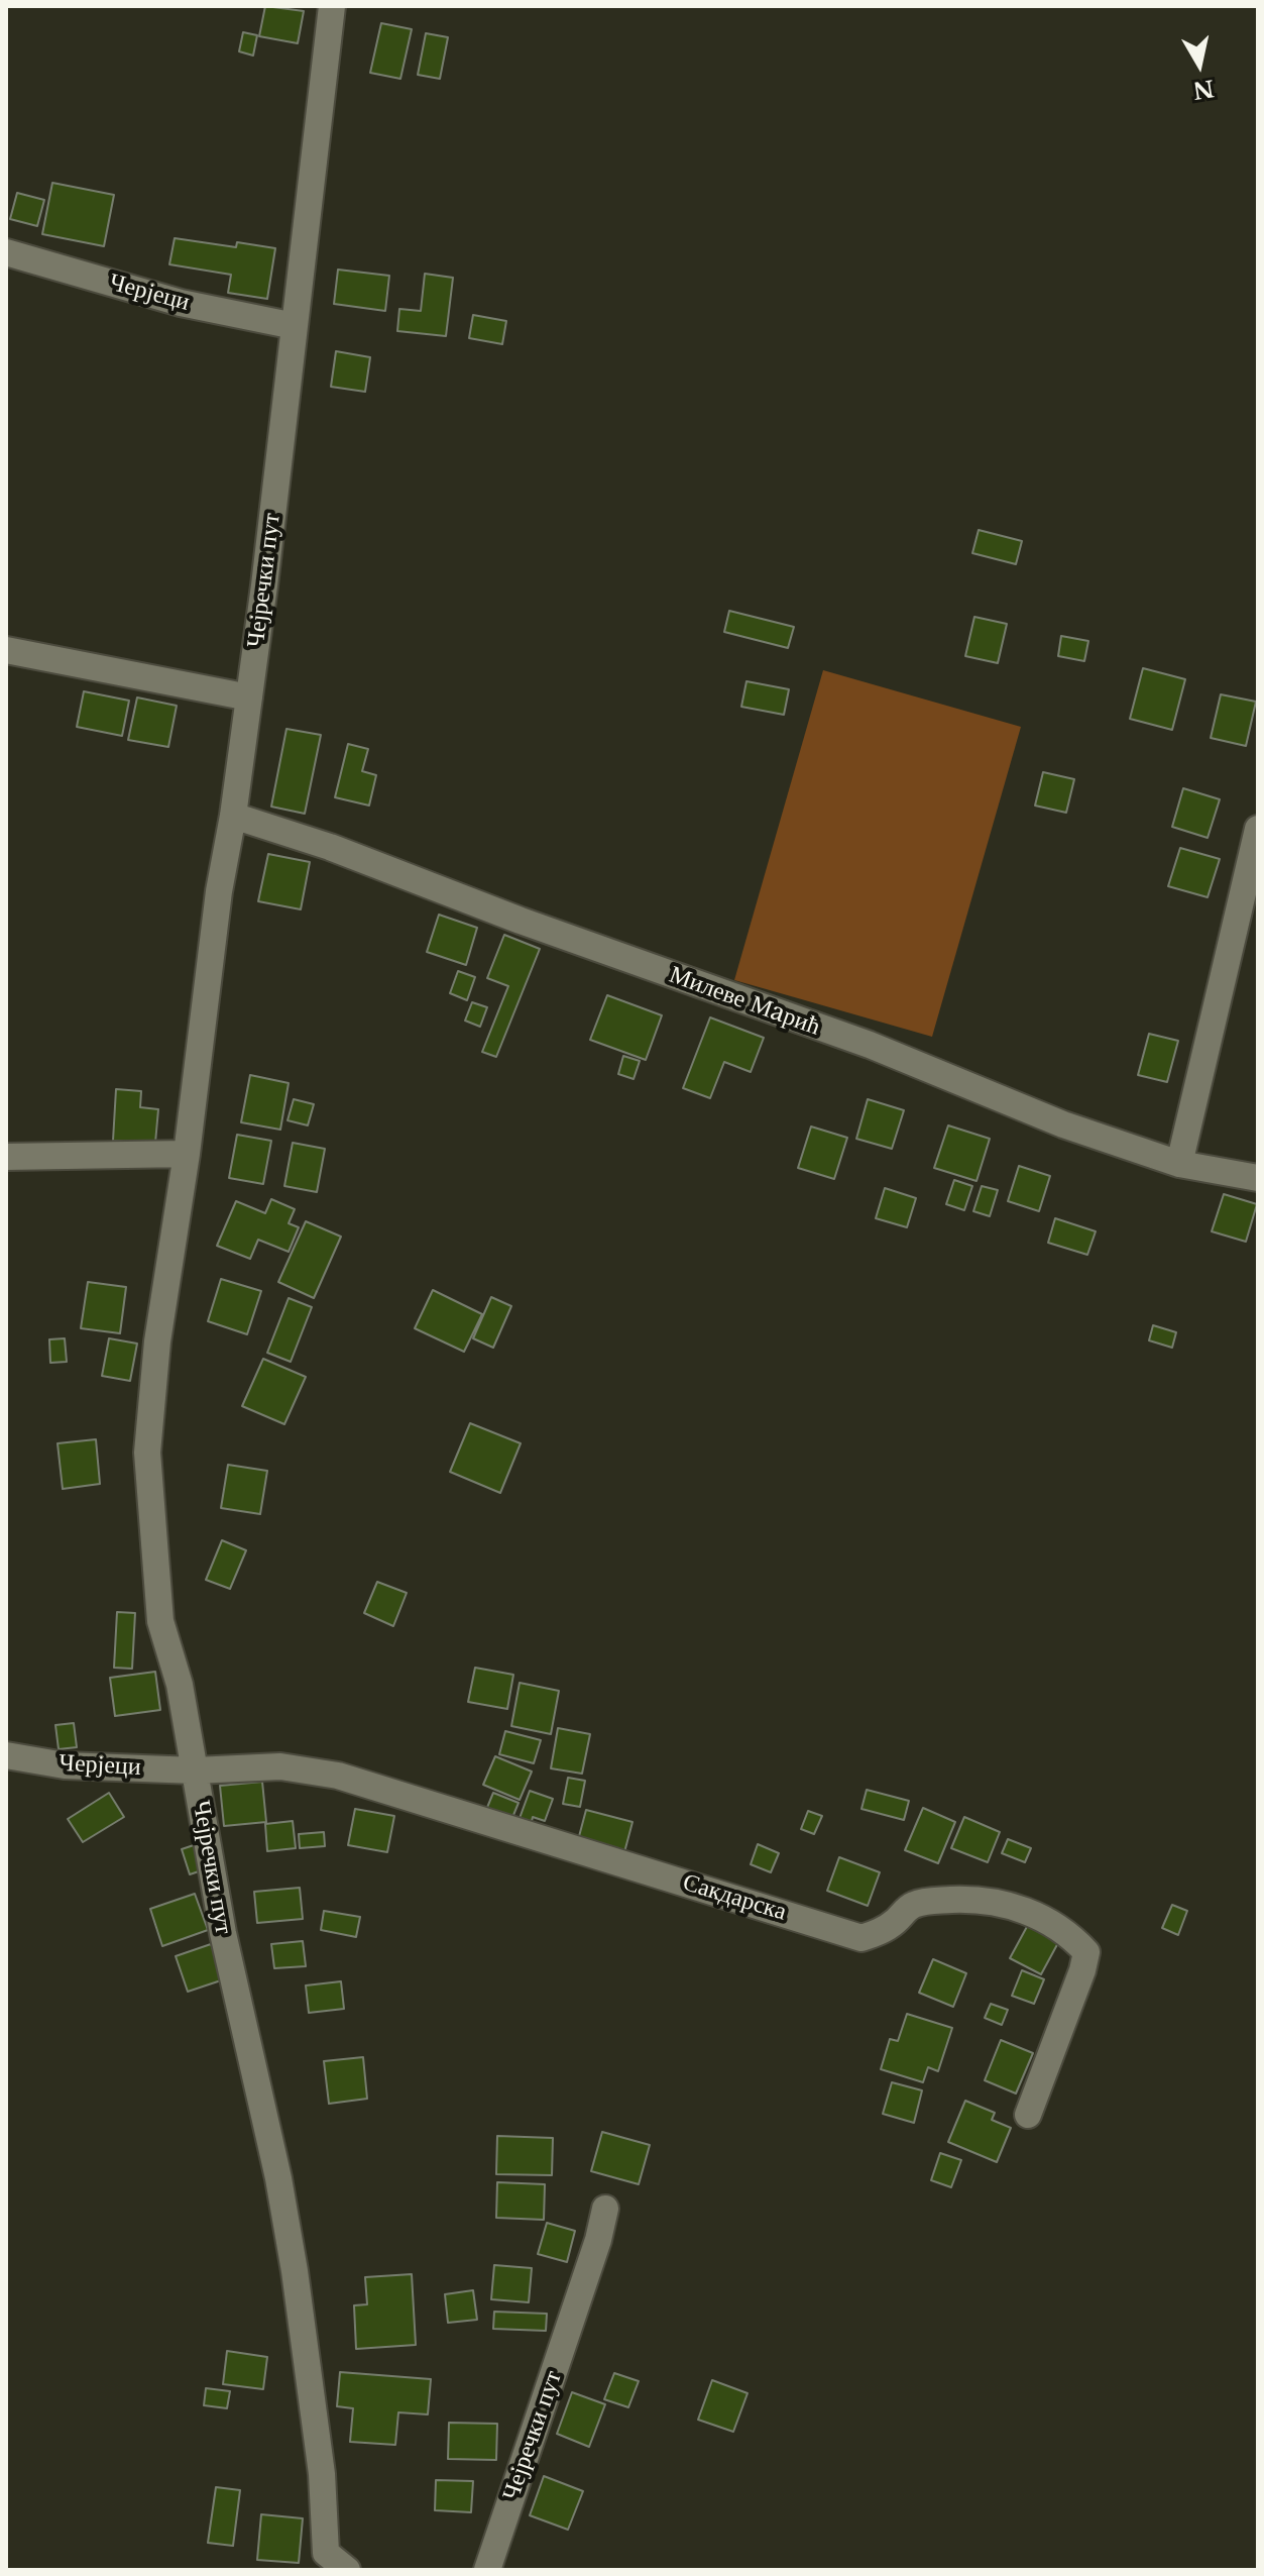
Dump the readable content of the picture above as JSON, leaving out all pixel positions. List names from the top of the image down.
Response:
{
  "streets": {
    "street": [
      "Черјеци",
      "Чејречки пут",
      "Милеве Мaрић",
      "Сакдарска"
    ]
  },
  "crossings": [
    ["Черјеци", "Чејречки пут"],
    ["Черјеци", "Сакдарска"],
    ["Чејречки пут", "Милеве Мaрић"],
    ["Чејречки пут", "Сакдарска"]
  ],
  "north": "bottom"
}
